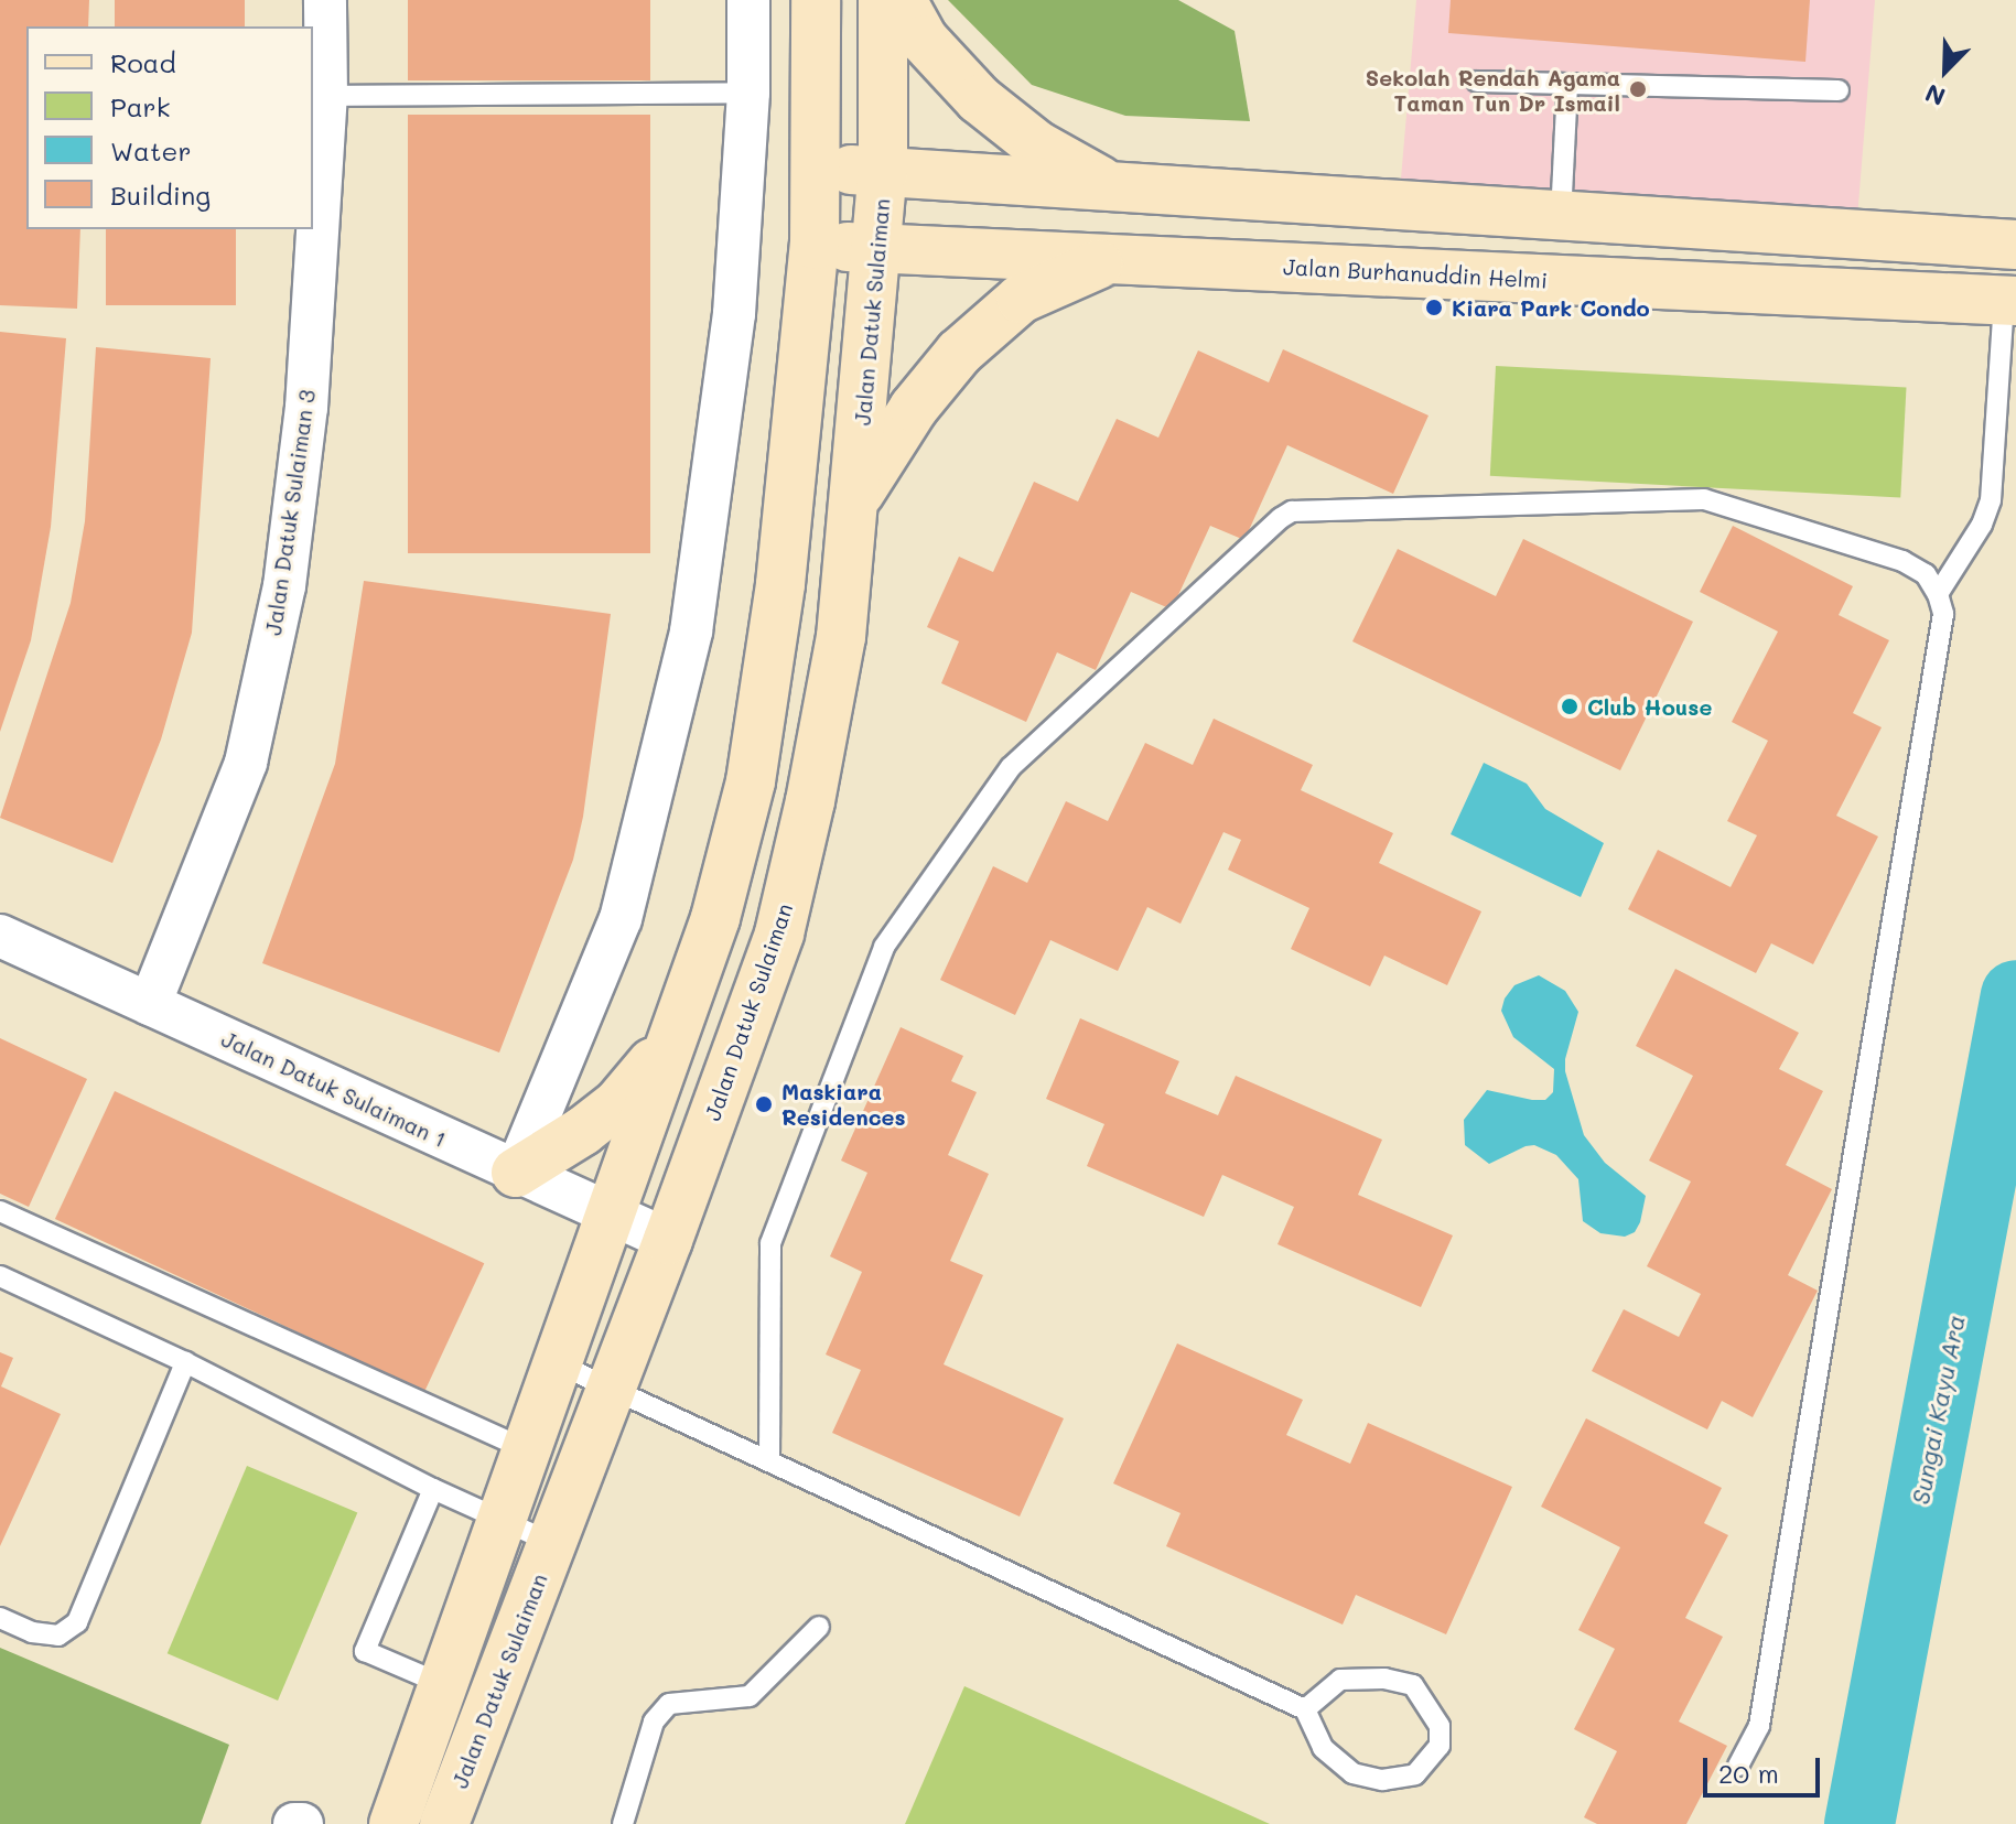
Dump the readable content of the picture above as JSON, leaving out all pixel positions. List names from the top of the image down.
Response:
{
  "streets": {
    "main road": ["Jalan Burhanuddin Helmi", "Jalan Datuk Sulaiman"],
    "street": ["Jalan Datuk Sulaiman 3", "Jalan Datuk Sulaiman 1"]
  },
  "crossings": [
    ["Jalan Burhanuddin Helmi", "Jalan Datuk Sulaiman"],
    ["Jalan Datuk Sulaiman", "Jalan Datuk Sulaiman 1"],
    ["Jalan Datuk Sulaiman 3", "Jalan Datuk Sulaiman 1"]
  ],
  "water": ["Sungai Kayu Ara"],
  "places": [
    "Sekolah Rendah Agama Taman Tun Dr Ismail",
    "Kiara Park Condo",
    "Club House",
    "Maskiara Residences"
  ],
  "legend": [
    "Road",
    "Park",
    "Water",
    "Building"
  ],
  "scale_bar": "20 m",
  "north": "bottom left"
}
